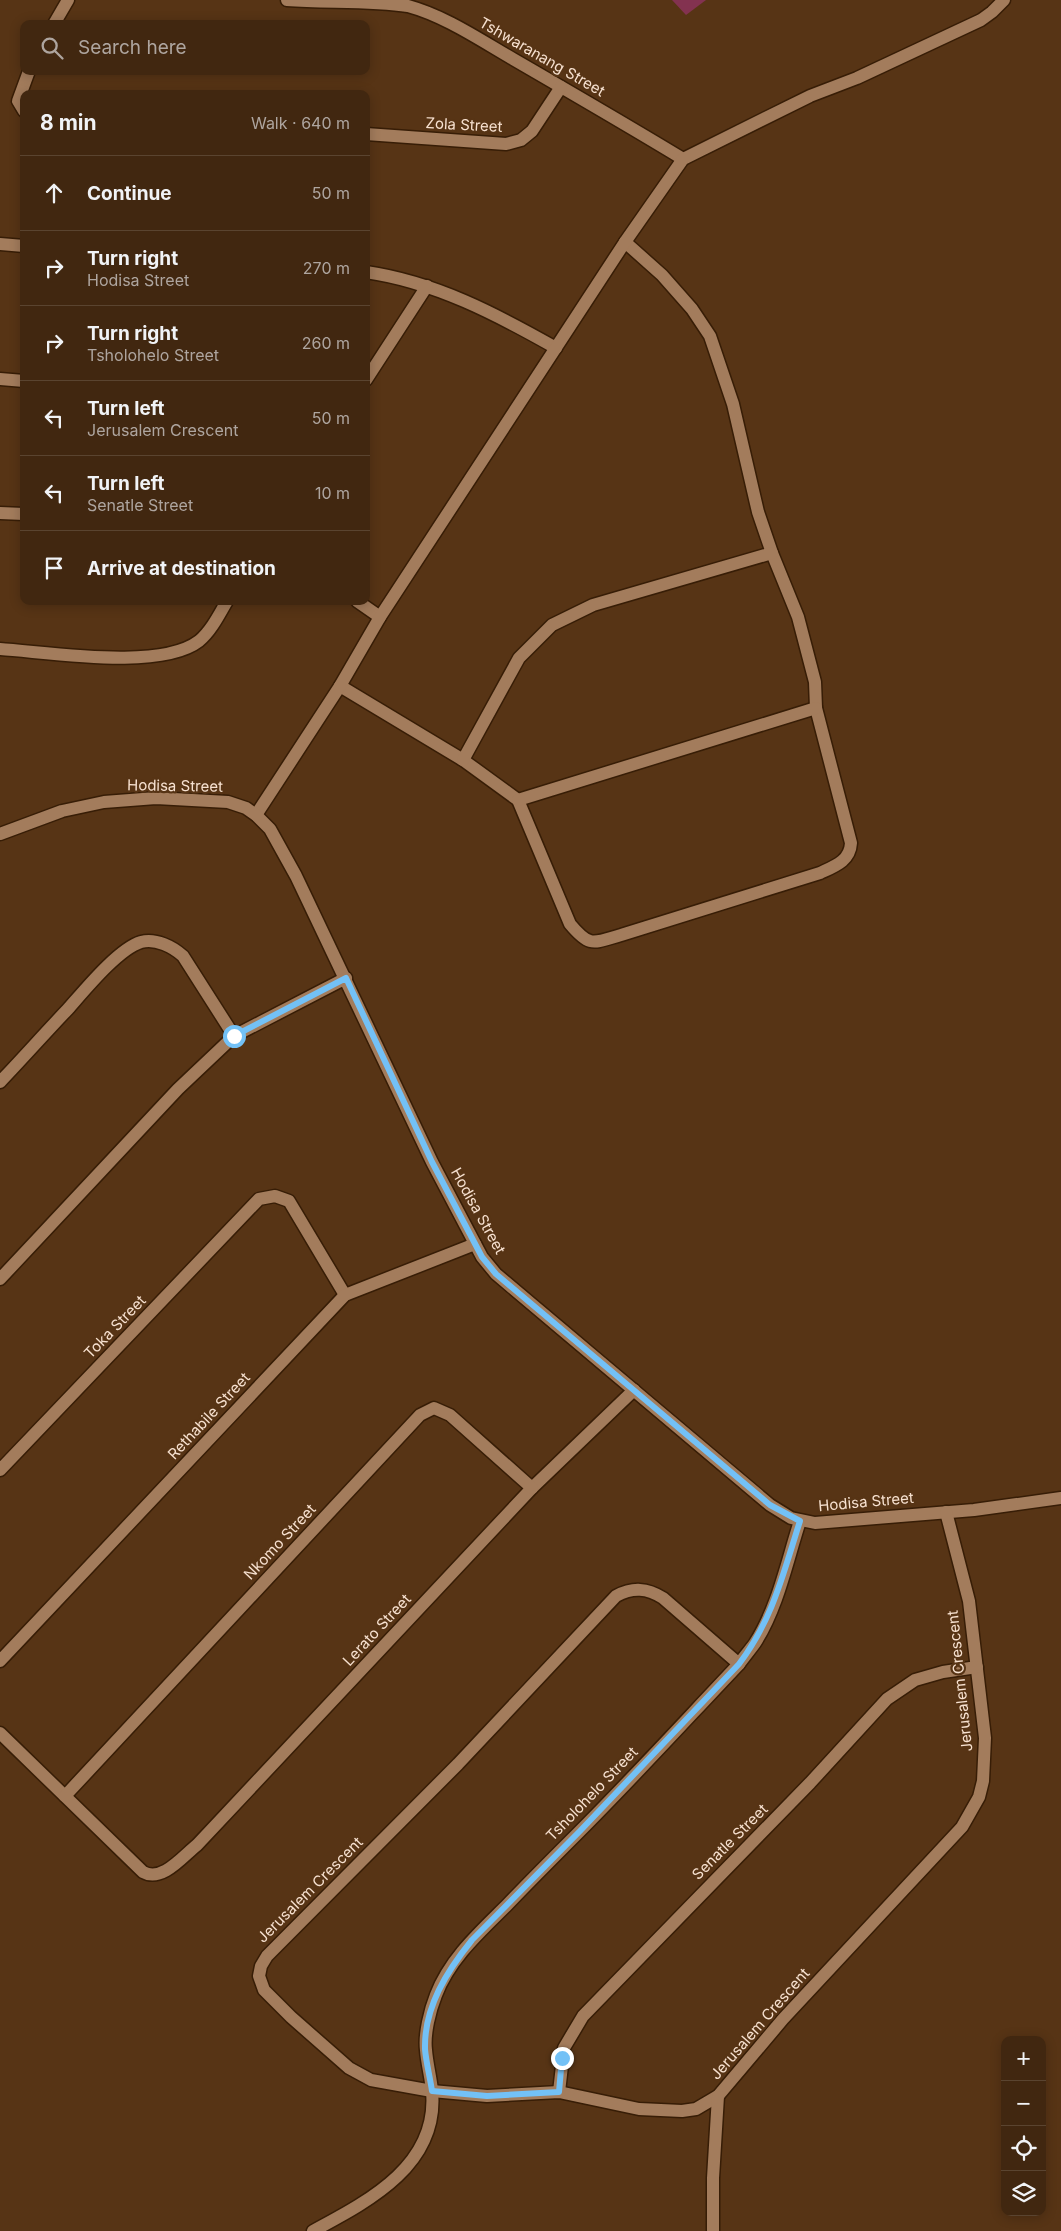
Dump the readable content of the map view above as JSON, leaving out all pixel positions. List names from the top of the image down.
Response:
{
  "streets": {
    "street": [
      "Tshwaranang Street",
      "Zola Street",
      "Hodisa Street",
      "Toka Street",
      "Rethabile Street",
      "Nkomo Street",
      "Lerato Street",
      "Jerusalem Crescent",
      "Tsholohelo Street",
      "Senatle Street"
    ]
  },
  "crossings": [
    ["Tshwaranang Street", "Zola Street"],
    ["Hodisa Street", "Rethabile Street"],
    ["Hodisa Street", "Lerato Street"],
    ["Hodisa Street", "Jerusalem Crescent"],
    ["Hodisa Street", "Tsholohelo Street"],
    ["Toka Street", "Rethabile Street"],
    ["Nkomo Street", "Lerato Street"],
    ["Jerusalem Crescent", "Tsholohelo Street"],
    ["Jerusalem Crescent", "Senatle Street"]
  ],
  "page": {
    "search": "Search here",
    "heading": ["8 min", "Walk · 640 m"],
    "list": [
      ["Continue", "50 m"],
      ["Turn right", "Hodisa Street", "270 m"],
      ["Turn right", "Tsholohelo Street", "260 m"],
      ["Turn left", "Jerusalem Crescent", "50 m"],
      ["Turn left", "Senatle Street", "10 m"],
      "Arrive at destination"
    ],
    "map_buttons": ["+", "−"]
  }
}
